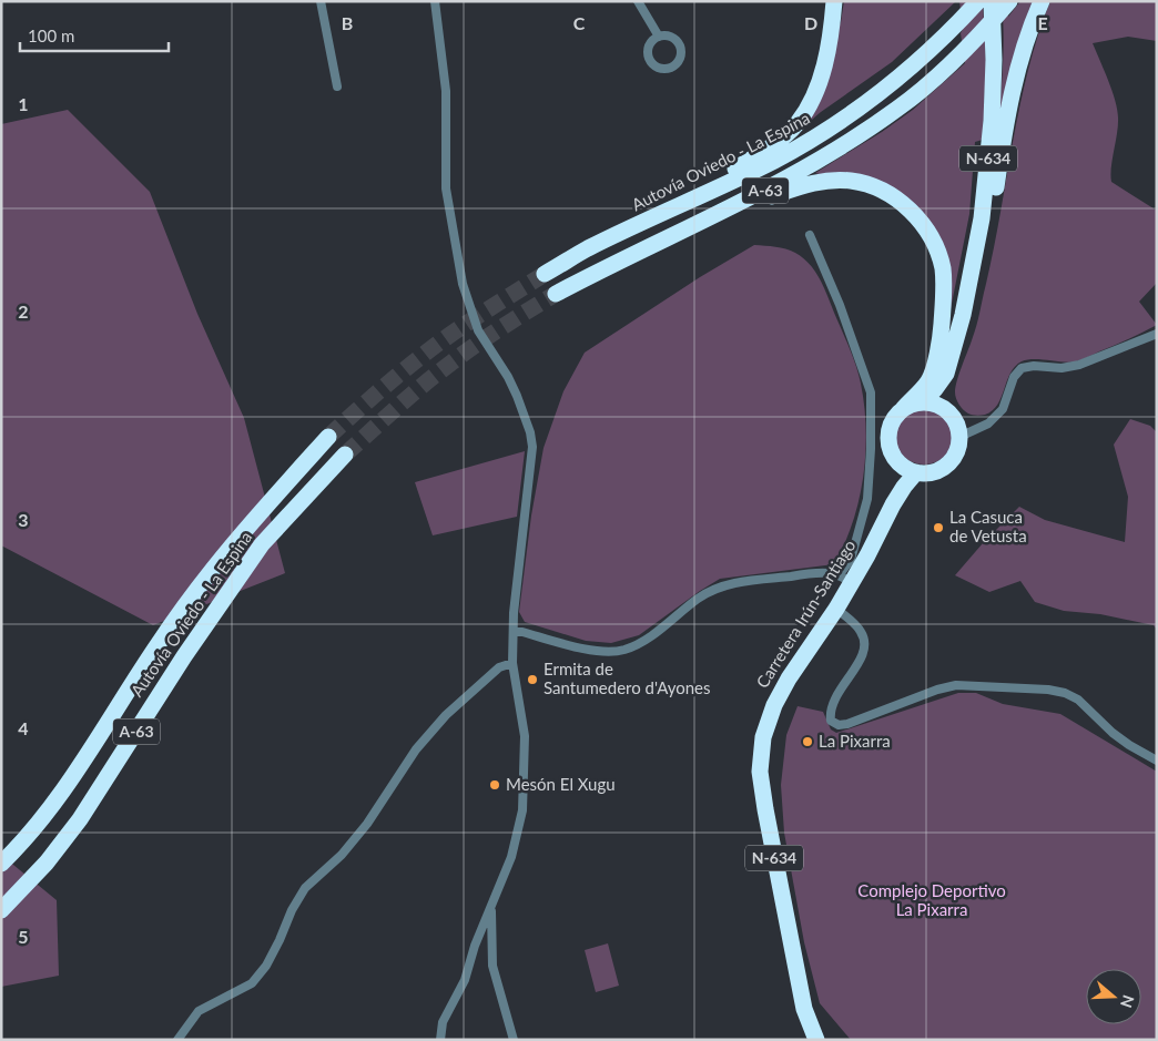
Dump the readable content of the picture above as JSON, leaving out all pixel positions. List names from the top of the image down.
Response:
{
  "streets": {
    "highway": [
      "N-634",
      "Autovía Oviedo - La Espina",
      "A-63",
      "Carretera Irún-Santiago"
    ]
  },
  "crossings": [
    ["N-634", "Carretera Irún-Santiago"]
  ],
  "parks": ["Complejo Deportivo La Pixarra"],
  "places": [
    "La Casuca de Vetusta",
    "Ermita de Santumedero d'Ayones",
    "La Pixarra",
    "Mesón El Xugu"
  ],
  "scale_bar": "100 m",
  "north": "right",
  "grid": {
    "columns": [
      "B",
      "C",
      "D",
      "E"
    ],
    "rows": [
      "1",
      "2",
      "3",
      "4",
      "5"
    ]
  }
}
